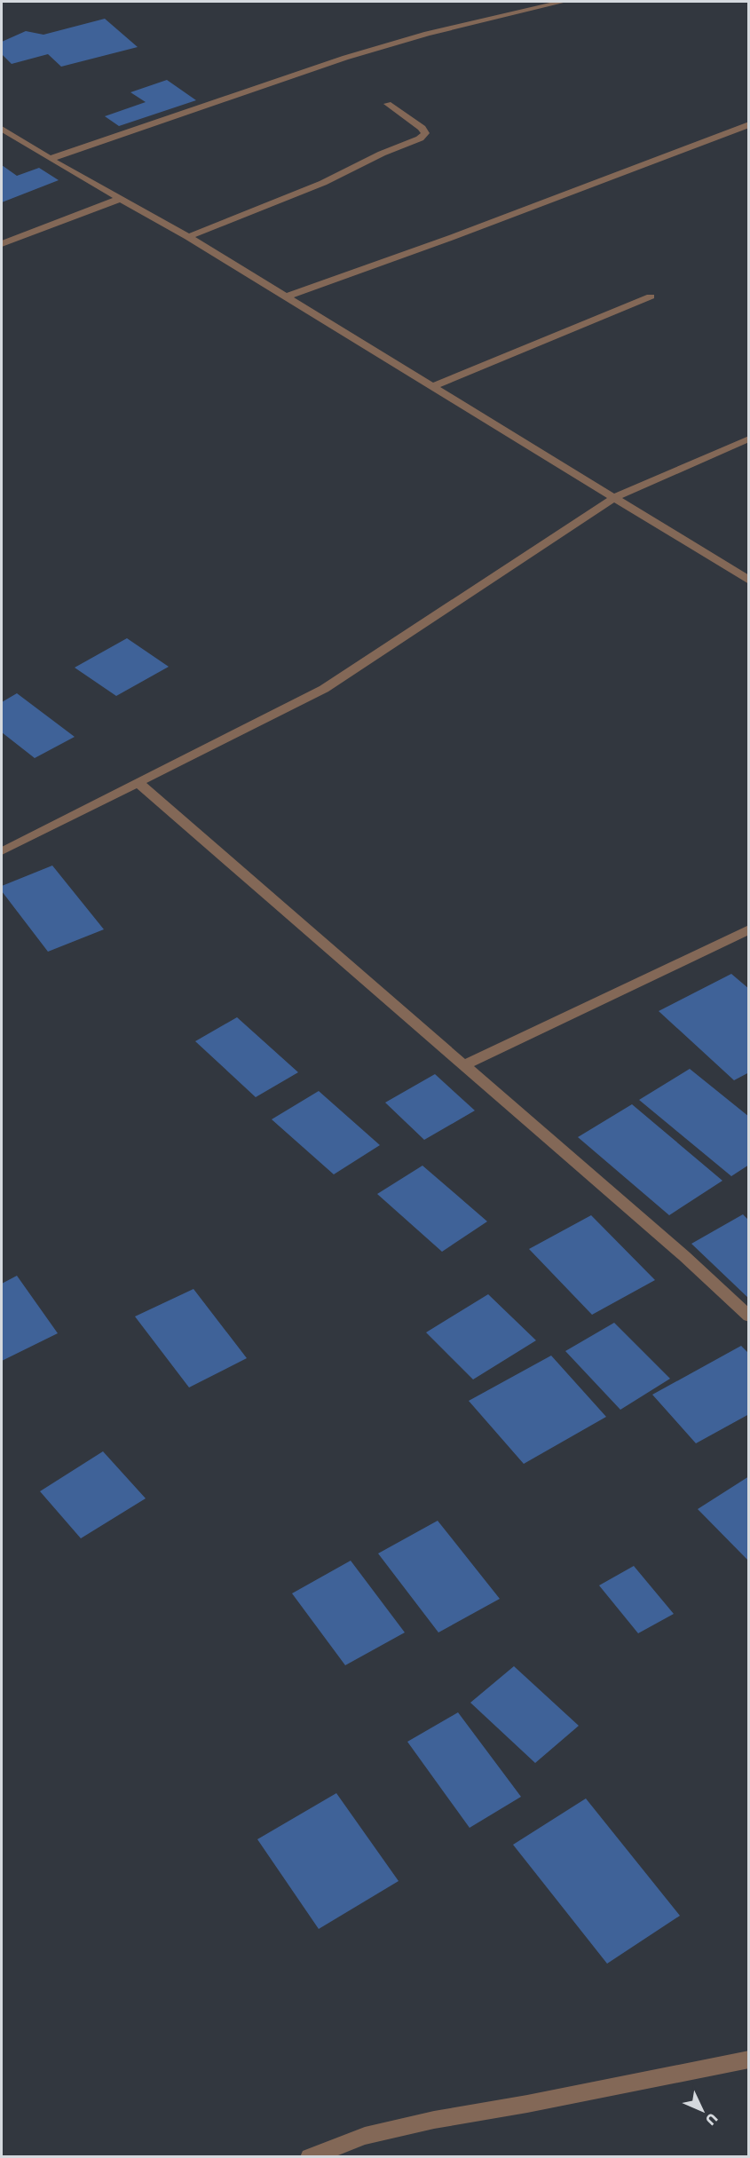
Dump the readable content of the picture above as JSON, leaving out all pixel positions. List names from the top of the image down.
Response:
{
  "north": "bottom right"
}
